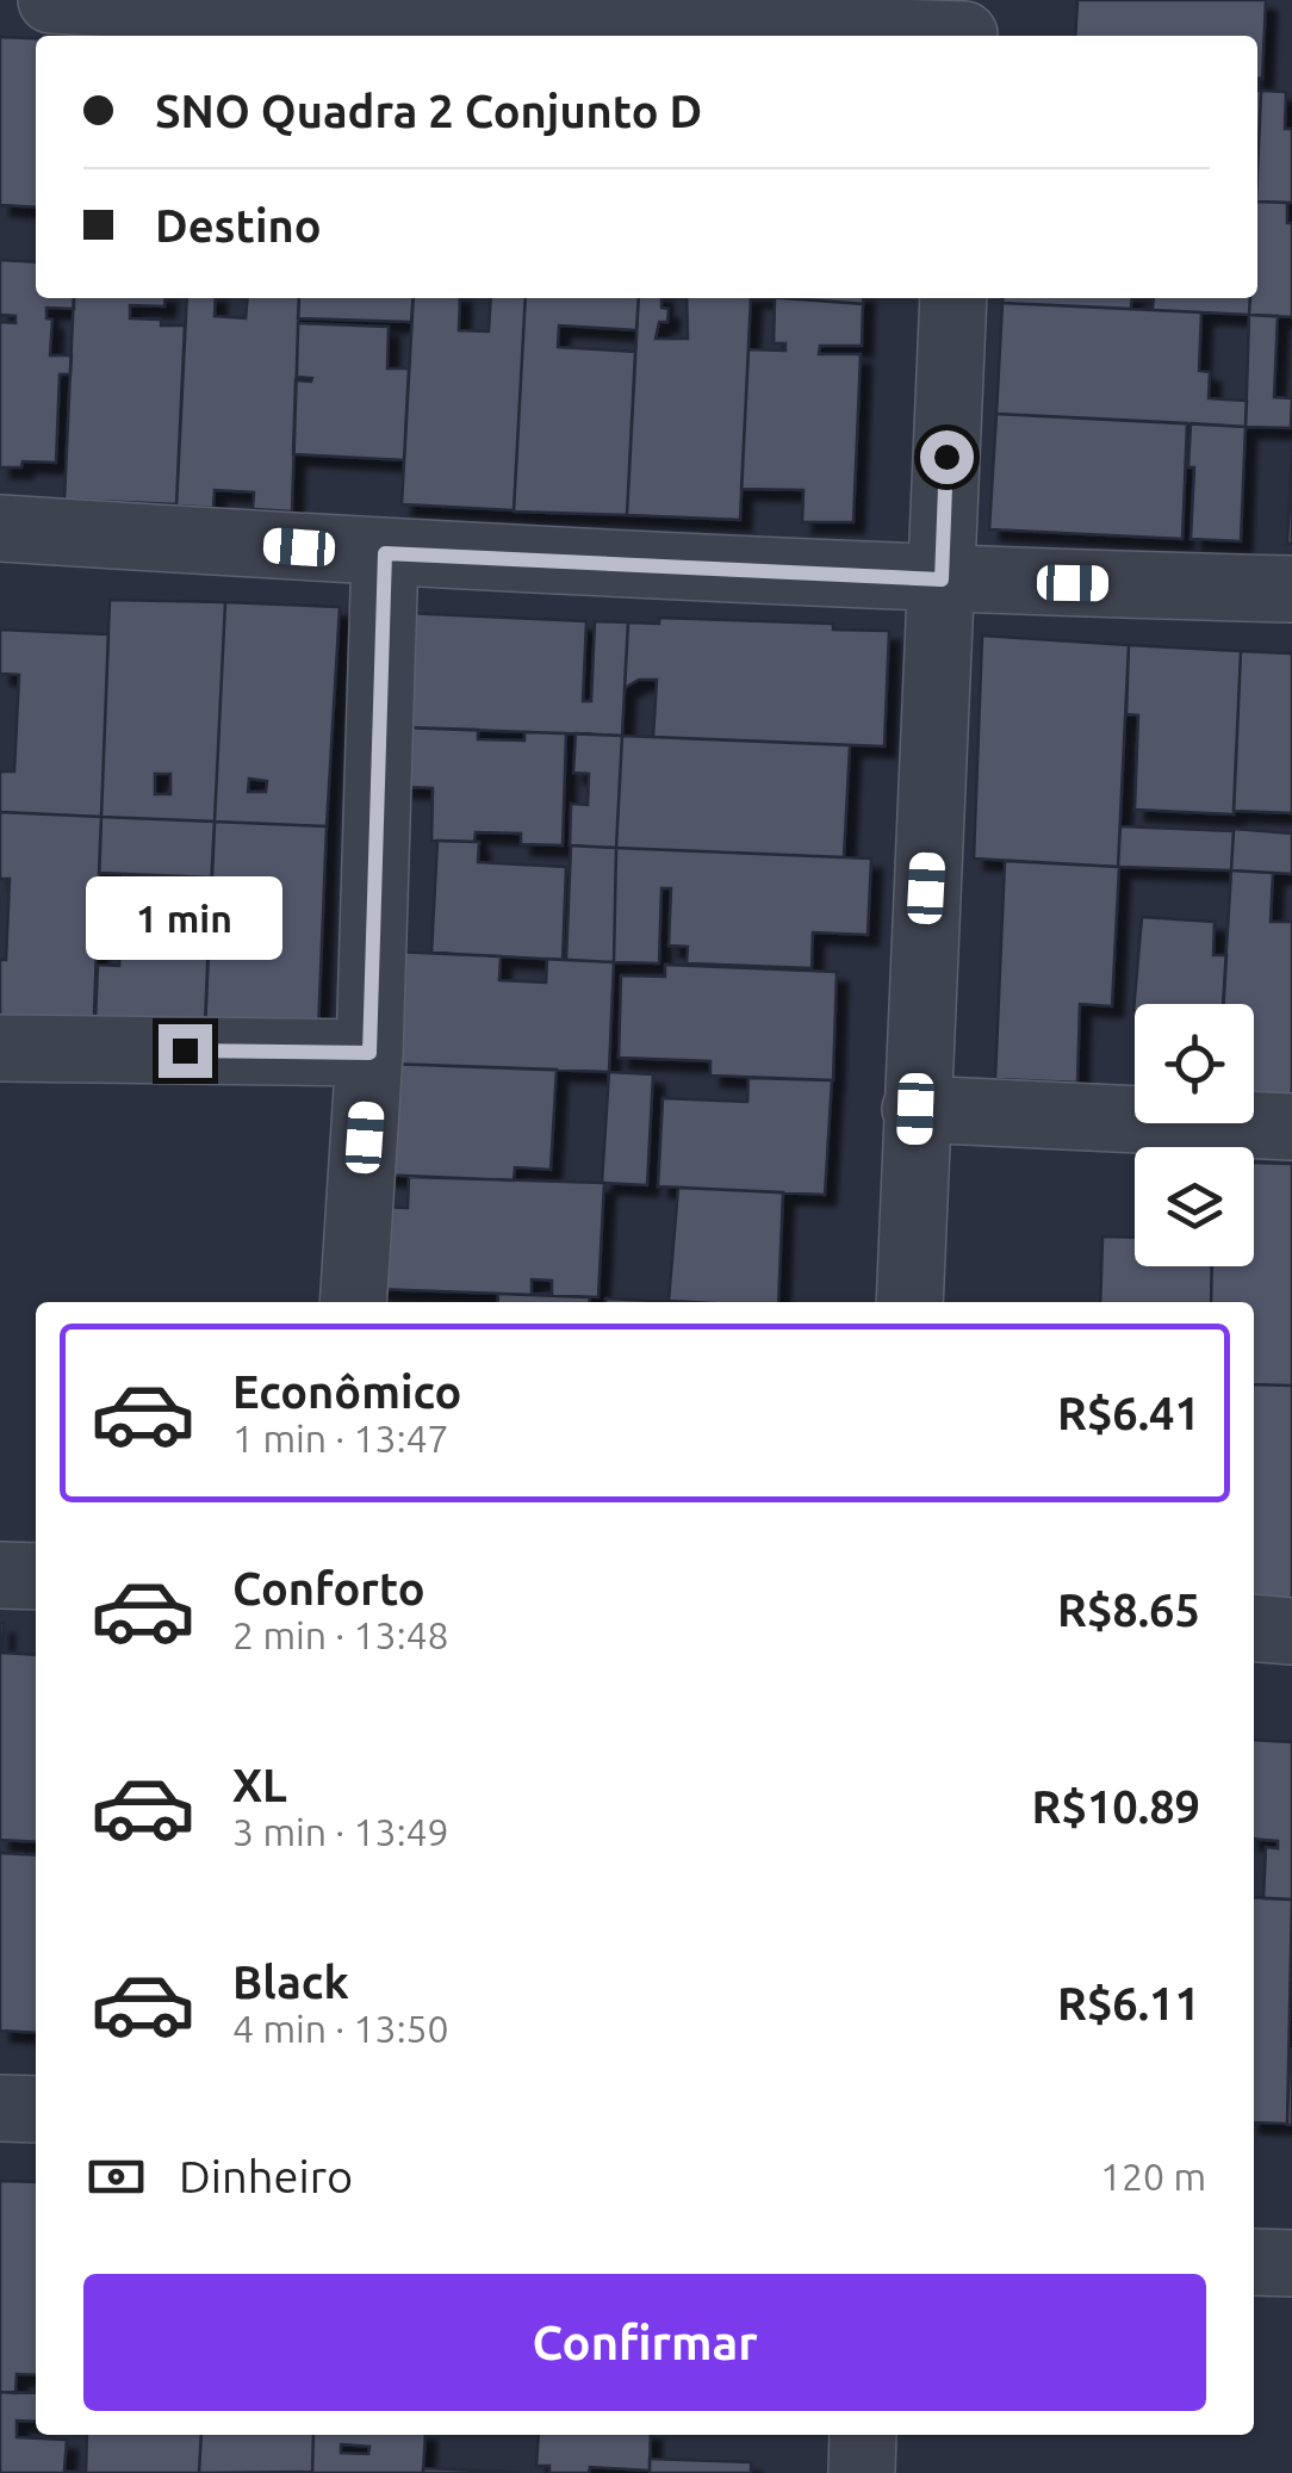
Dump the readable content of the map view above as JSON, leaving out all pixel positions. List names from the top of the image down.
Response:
{
  "page": {
    "banner": ["SNO Quadra 2 Conjunto D", "Destino"],
    "bubble": "1 min",
    "list": [
      {
        "name": "Econômico",
        "note": "1 min · 13:47",
        "value": "R$6.41"
      },
      {
        "name": "Conforto",
        "note": "2 min · 13:48",
        "value": "R$8.65"
      },
      {
        "name": "XL",
        "note": "3 min · 13:49",
        "value": "R$10.89"
      },
      {
        "name": "Black",
        "note": "4 min · 13:50",
        "value": "R$6.11"
      }
    ],
    "pay": ["Dinheiro", "120 m"],
    "buttons": "Confirmar"
  }
}
